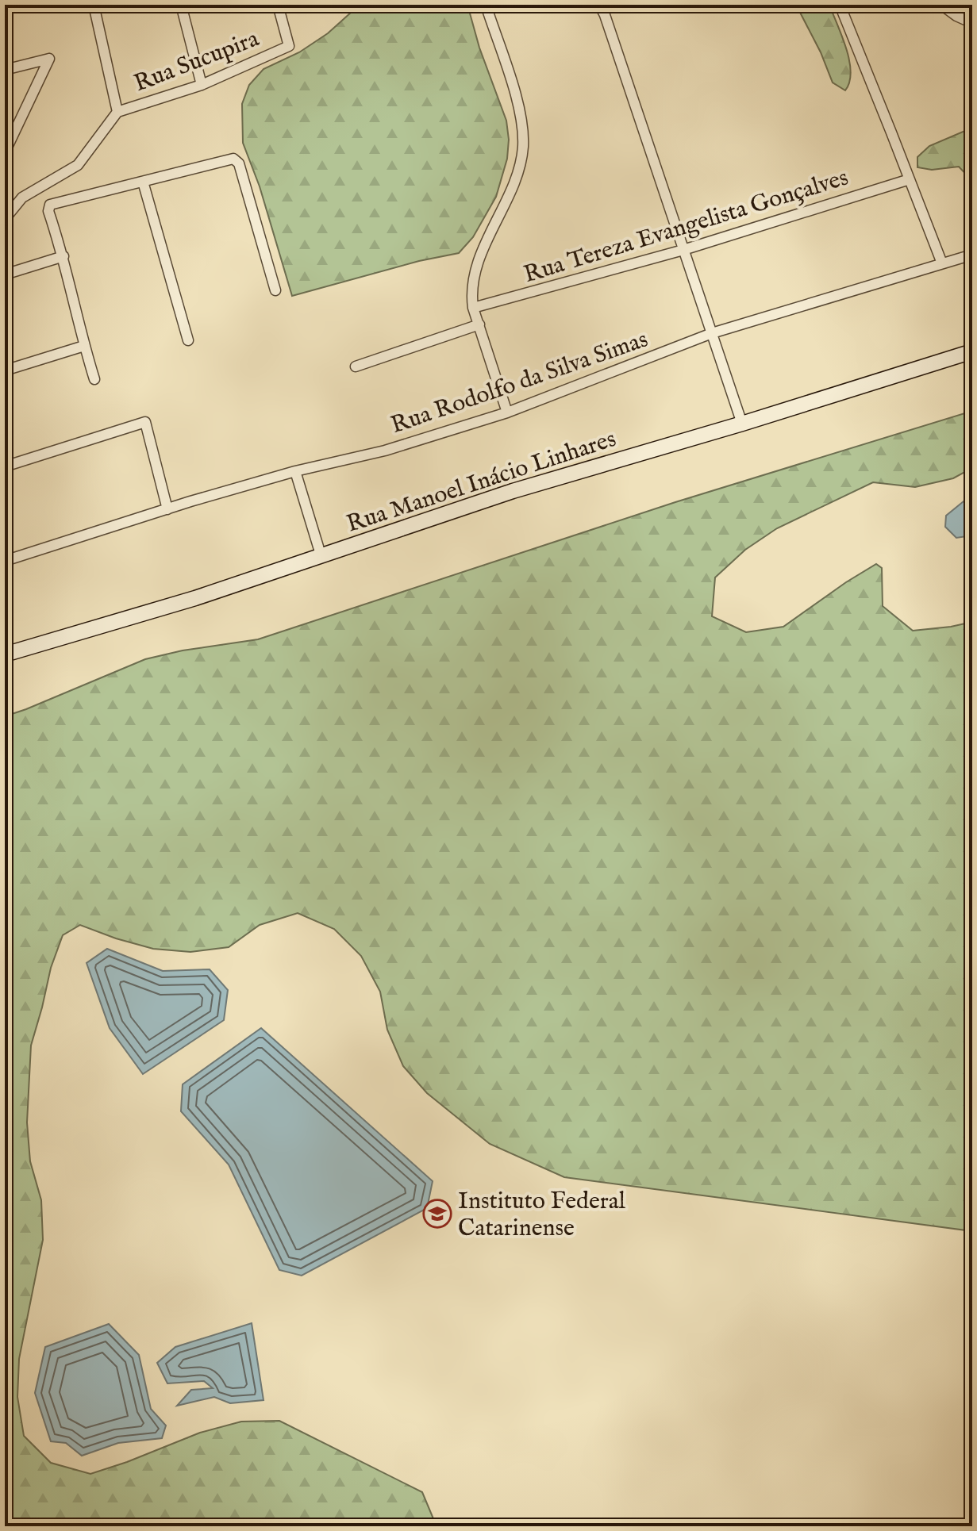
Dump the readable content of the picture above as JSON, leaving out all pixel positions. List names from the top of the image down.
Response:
{
  "streets": {
    "main road": ["Rua Manoel Inácio Linhares"],
    "street": ["Rua Sucupira", "Rua Tereza Evangelista Gonçalves", "Rua Rodolfo da Silva Simas"]
  },
  "places": {
    "school or university": ["Instituto Federal Catarinense"]
  }
}
